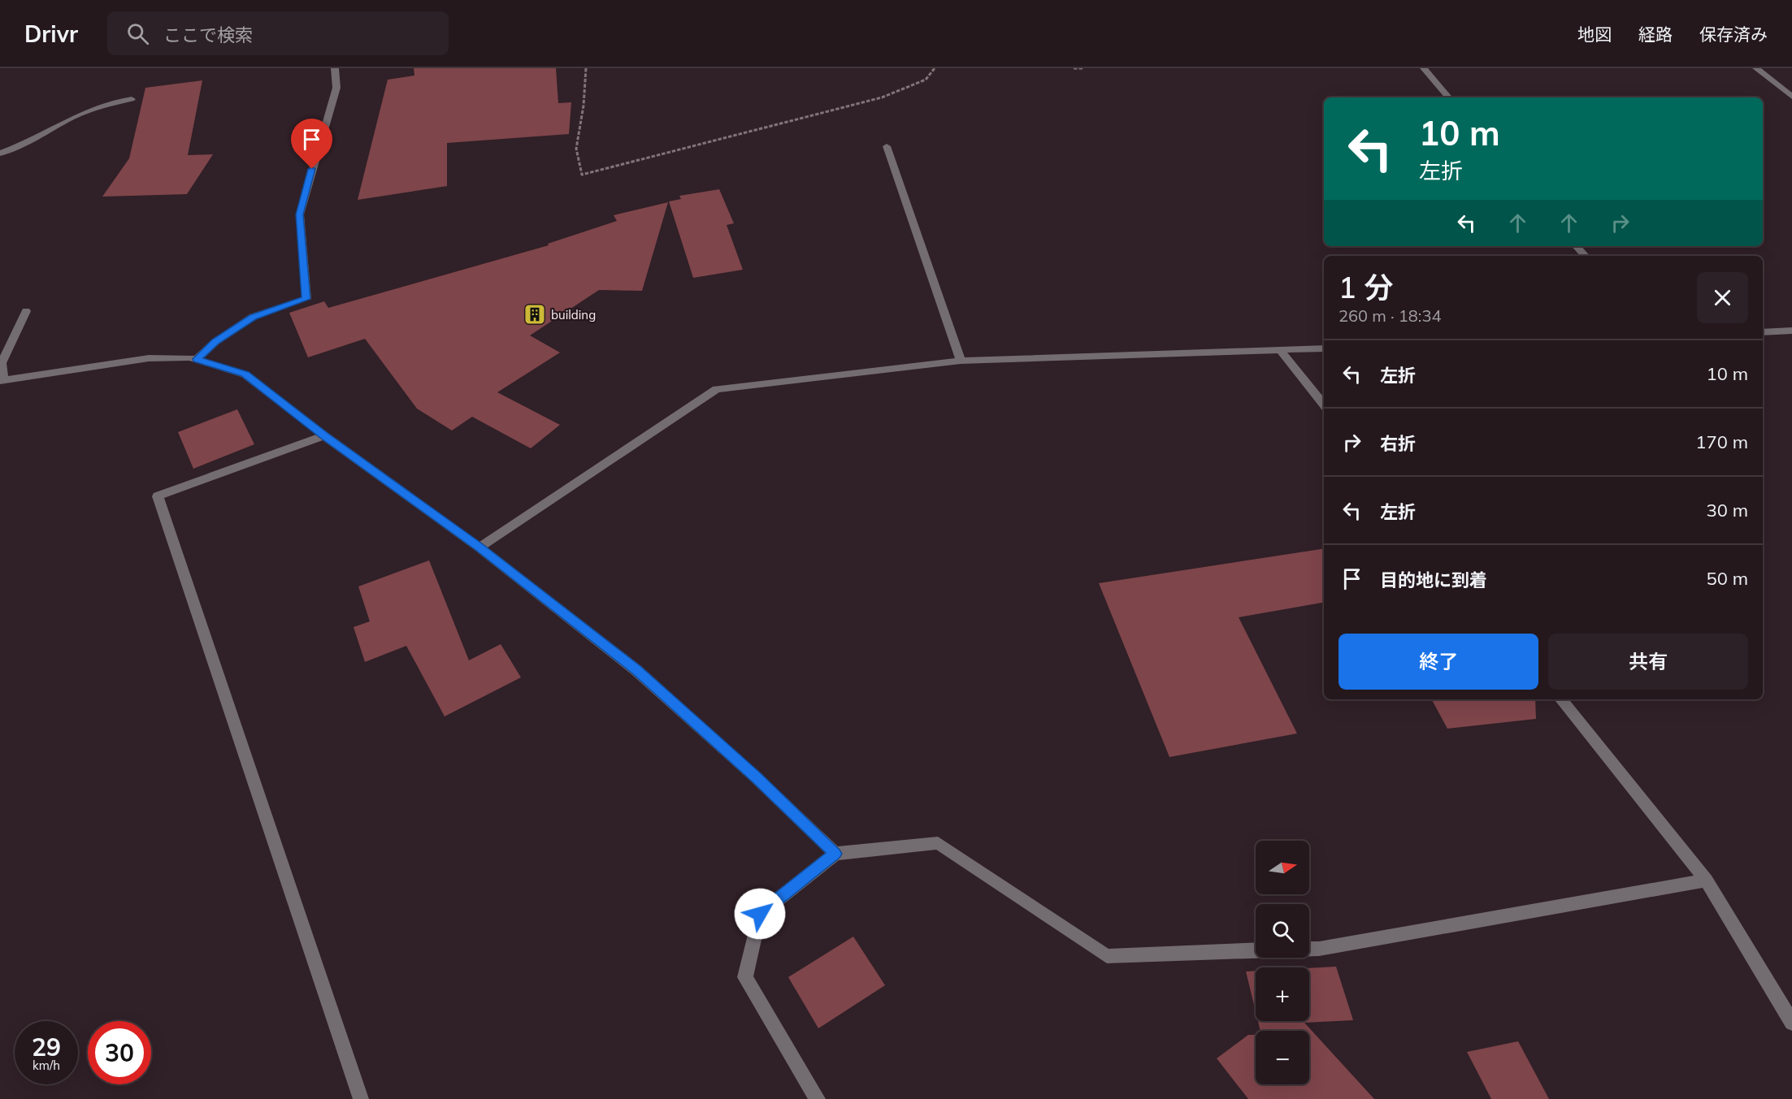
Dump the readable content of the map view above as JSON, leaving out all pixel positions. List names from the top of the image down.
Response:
{
  "places": {
    "building": ["building"]
  },
  "north": "right",
  "page": {
    "header": "Drivr",
    "search": "ここで検索",
    "nav": ["地図", "経路", "保存済み"],
    "turn": ["10 m", "左折"],
    "heading": ["1 分", "260 m · 18:34"],
    "list": [
      {
        "name": "左折",
        "value": "10 m"
      },
      {
        "name": "右折",
        "value": "170 m"
      },
      {
        "name": "左折",
        "value": "30 m"
      },
      {
        "name": "目的地に到着",
        "value": "50 m"
      }
    ],
    "buttons": ["終了", "共有"],
    "map_buttons": ["+", "−"],
    "speed": "29 km/h",
    "limit": "30"
  }
}
